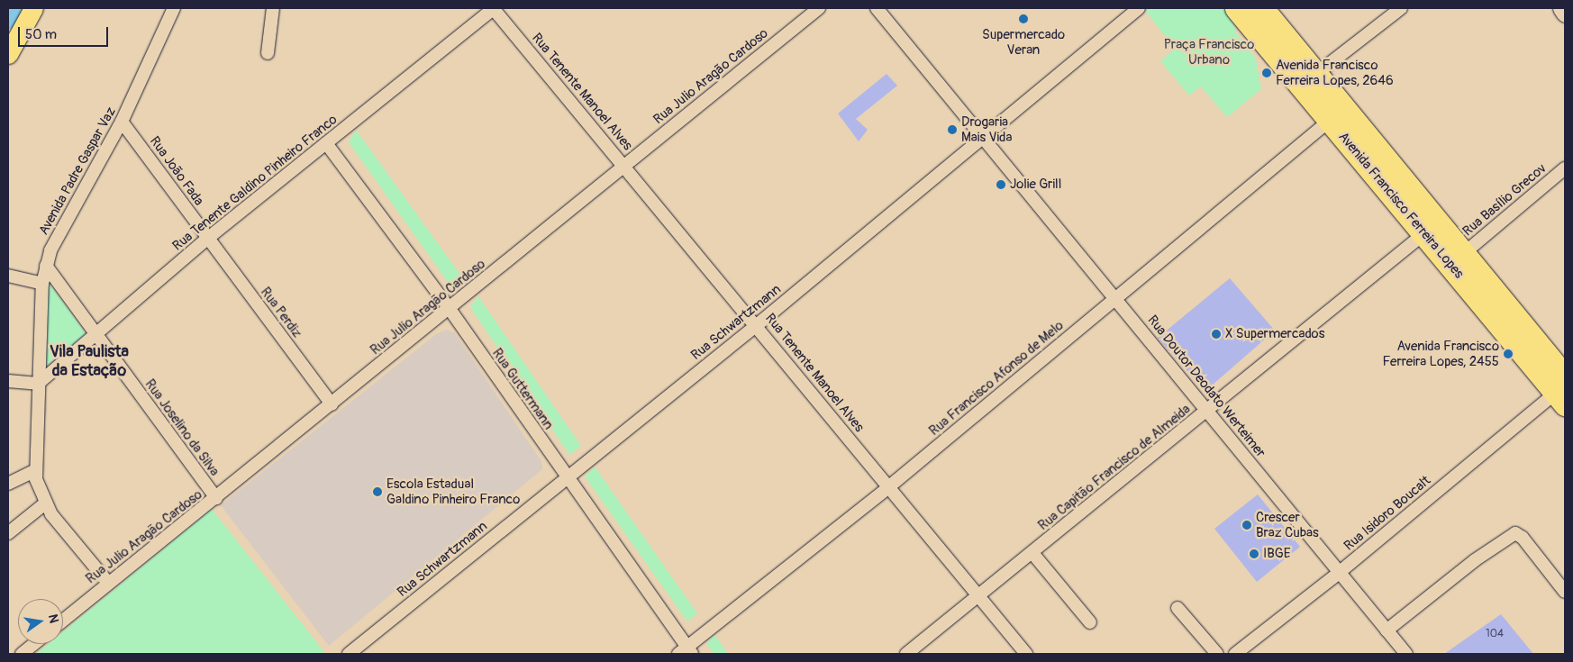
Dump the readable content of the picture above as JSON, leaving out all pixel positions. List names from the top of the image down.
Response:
{
  "streets": {
    "highway": ["Avenida Francisco Ferreira Lopes"],
    "street": [
      "Rua Julio Aragão Cardoso",
      "Rua Tenente Manoel Alves",
      "Avenida Padre Gaspar Vaz",
      "Rua João Fada",
      "Rua Tenente Galdino Pinheiro Franco",
      "Rua Basílio Grecov",
      "Rua Perdiz",
      "Rua Schwartzmann",
      "Rua Francisco Afonso de Melo",
      "Rua Doutor Deodato Werteimer",
      "Rua Guttermann",
      "Rua Joselino da Silva",
      "Rua Capitão Francisco de Almeida",
      "Rua Isidoro Boucalt"
    ]
  },
  "crossings": [
    ["Rua Julio Aragão Cardoso", "Rua Tenente Manoel Alves"],
    ["Rua Julio Aragão Cardoso", "Rua Perdiz"],
    ["Rua Julio Aragão Cardoso", "Rua Guttermann"],
    ["Rua Julio Aragão Cardoso", "Rua Joselino da Silva"],
    ["Rua Tenente Manoel Alves", "Rua Tenente Galdino Pinheiro Franco"],
    ["Rua Tenente Manoel Alves", "Rua Schwartzmann"],
    ["Rua Tenente Manoel Alves", "Rua Francisco Afonso de Melo"],
    ["Rua Tenente Manoel Alves", "Rua Capitão Francisco de Almeida"],
    ["Avenida Padre Gaspar Vaz", "Rua João Fada"],
    ["Avenida Padre Gaspar Vaz", "Rua Tenente Galdino Pinheiro Franco"],
    ["Avenida Padre Gaspar Vaz", "Rua Joselino da Silva"],
    ["Rua João Fada", "Rua Tenente Galdino Pinheiro Franco"],
    ["Rua João Fada", "Rua Perdiz"],
    ["Rua Tenente Galdino Pinheiro Franco", "Rua Perdiz"],
    ["Rua Tenente Galdino Pinheiro Franco", "Rua Guttermann"],
    ["Rua Tenente Galdino Pinheiro Franco", "Rua Joselino da Silva"],
    ["Rua Basílio Grecov", "Avenida Francisco Ferreira Lopes"],
    ["Avenida Francisco Ferreira Lopes", "Rua Francisco Afonso de Melo"],
    ["Avenida Francisco Ferreira Lopes", "Rua Capitão Francisco de Almeida"],
    ["Avenida Francisco Ferreira Lopes", "Rua Isidoro Boucalt"],
    ["Rua Schwartzmann", "Rua Doutor Deodato Werteimer"],
    ["Rua Schwartzmann", "Rua Guttermann"],
    ["Rua Francisco Afonso de Melo", "Rua Doutor Deodato Werteimer"],
    ["Rua Francisco Afonso de Melo", "Rua Guttermann"],
    ["Rua Doutor Deodato Werteimer", "Rua Capitão Francisco de Almeida"],
    ["Rua Doutor Deodato Werteimer", "Rua Isidoro Boucalt"]
  ],
  "districts": ["Vila Paulista da Estação"],
  "parks": ["Praça Francisco Urbano"],
  "places": [
    "Supermercado Veran",
    "Avenida Francisco Ferreira Lopes, 2646",
    "Drogaria Mais Vida",
    "Jolie Grill",
    "X Supermercados",
    "Avenida Francisco Ferreira Lopes, 2455",
    "Escola Estadual Galdino Pinheiro Franco",
    "Crescer Braz Cubas",
    "IBGE"
  ],
  "house_numbers": ["104"],
  "scale_bar": "50 m",
  "north": "right"
}
